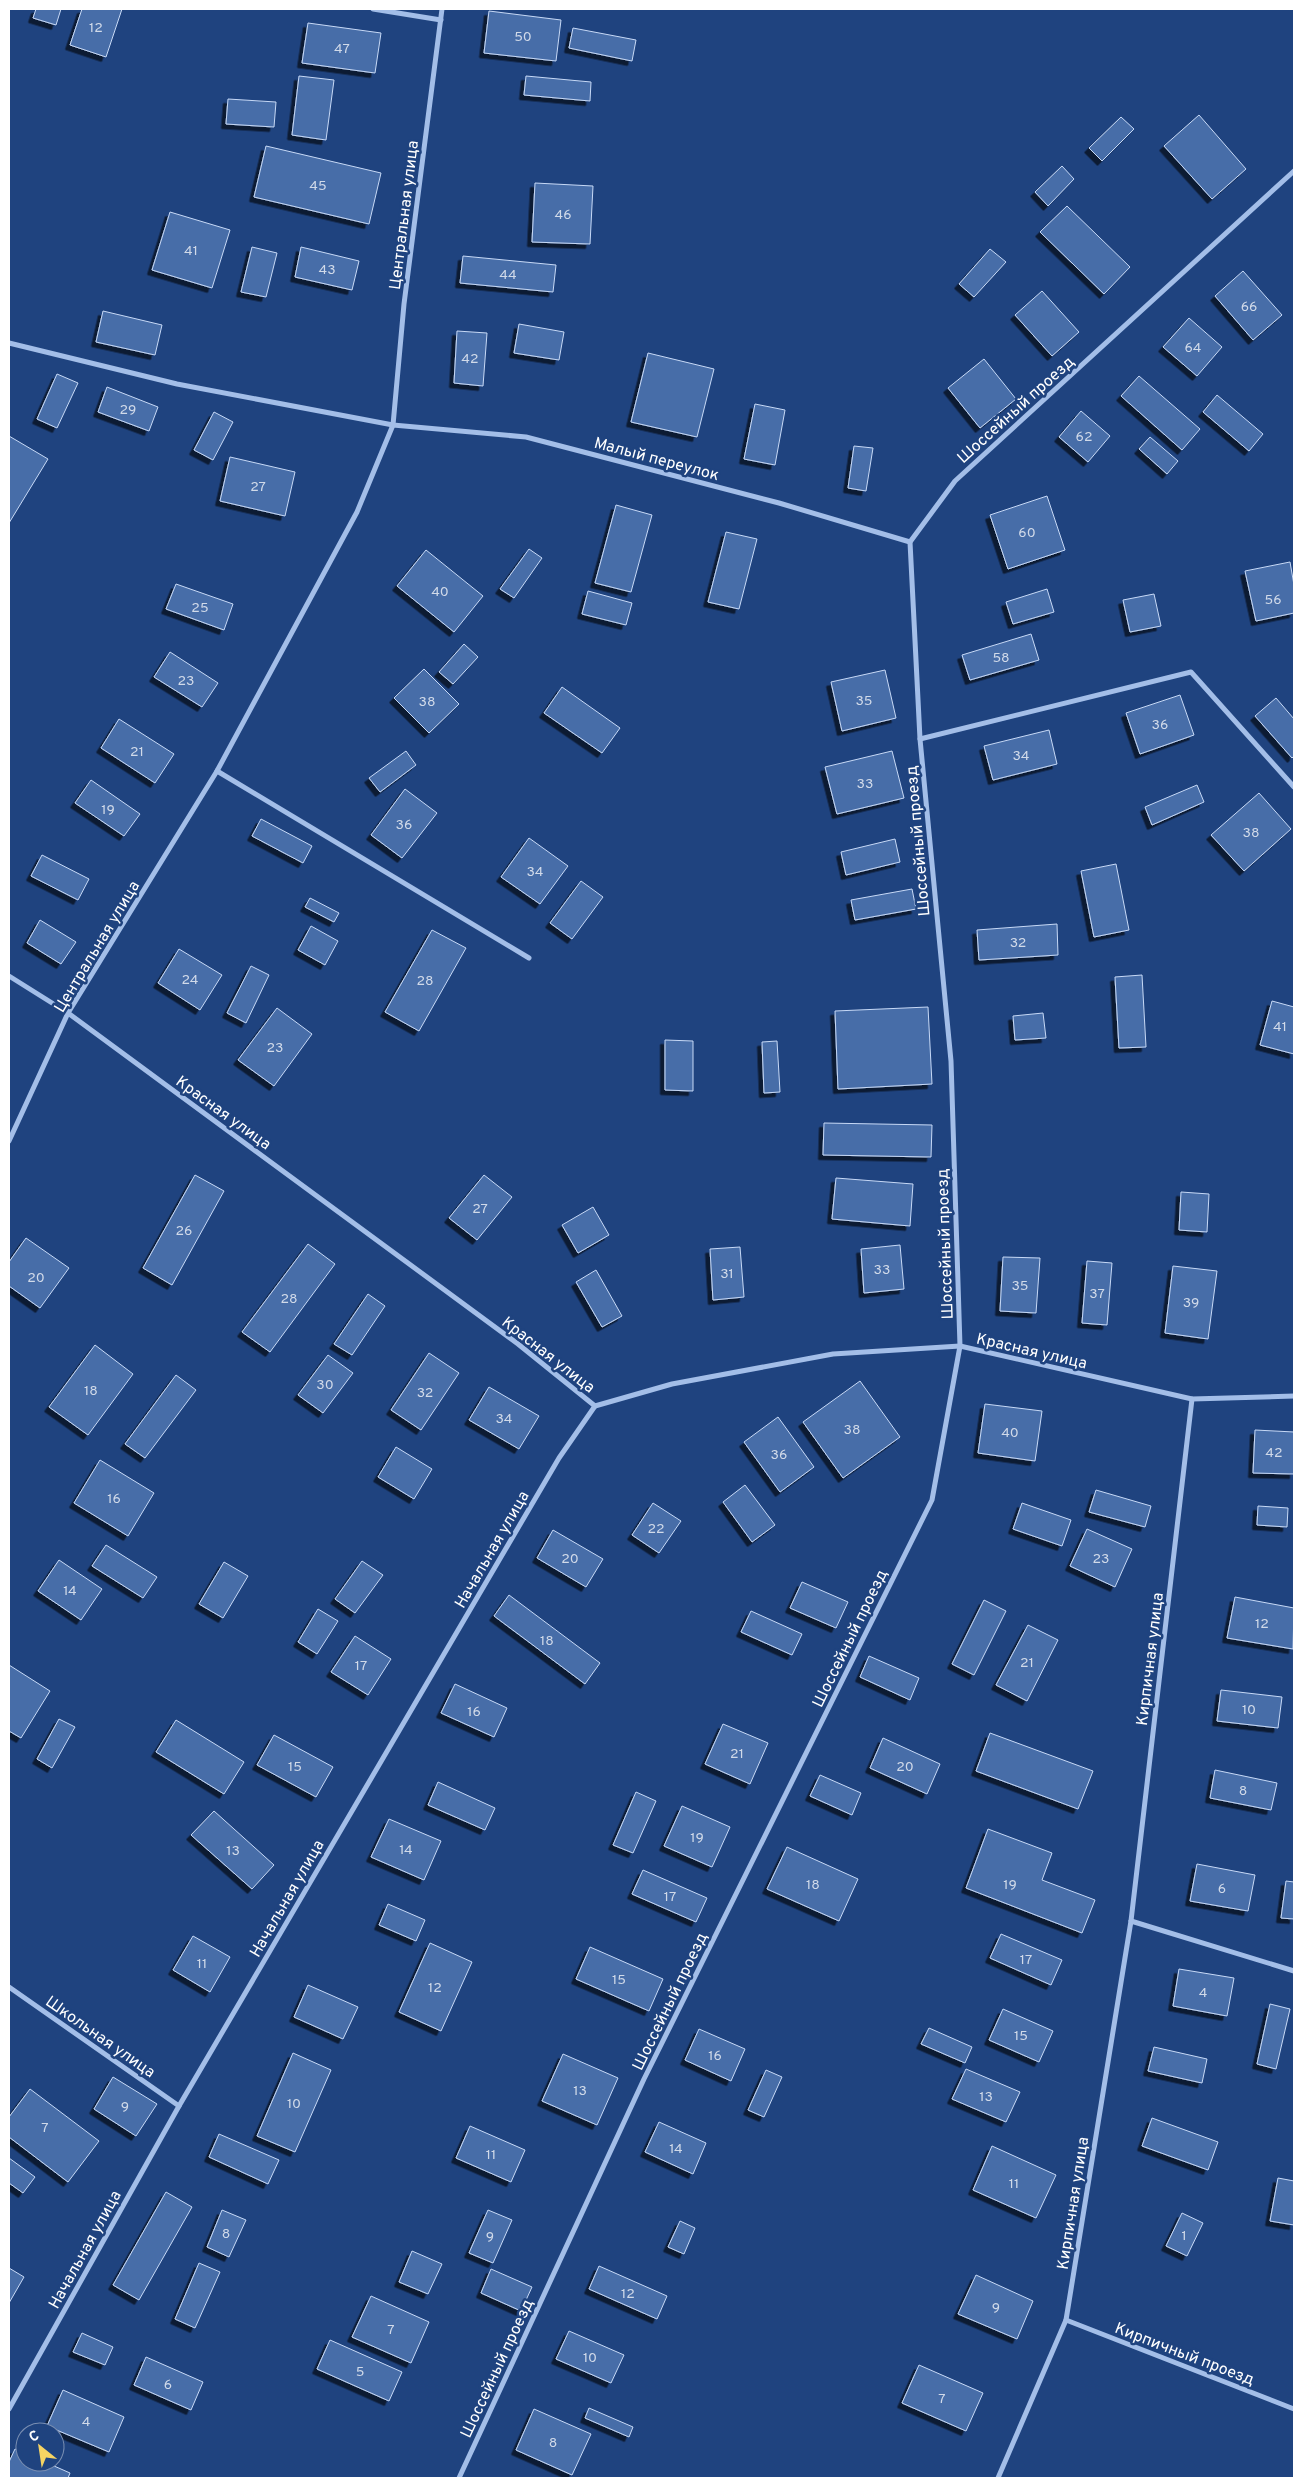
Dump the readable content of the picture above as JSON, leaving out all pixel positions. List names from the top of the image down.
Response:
{
  "streets": {
    "street": [
      "Центральная улица",
      "Шоссейный проезд",
      "Малый переулок",
      "Красная улица",
      "Начальная улица",
      "Кирпичная улица",
      "Школьная улица",
      "Кирпичный проезд"
    ]
  },
  "crossings": [
    ["Центральная улица", "Малый переулок"],
    ["Центральная улица", "Красная улица"],
    ["Шоссейный проезд", "Малый переулок"],
    ["Шоссейный проезд", "Красная улица"],
    ["Красная улица", "Начальная улица"],
    ["Красная улица", "Кирпичная улица"],
    ["Начальная улица", "Школьная улица"],
    ["Кирпичная улица", "Кирпичный проезд"]
  ],
  "house_numbers": [
    "12",
    "50",
    "47",
    "45",
    "46",
    "41",
    "43",
    "44",
    "66",
    "64",
    "42",
    "29",
    "62",
    "27",
    "60",
    "40",
    "56",
    "25",
    "58",
    "23",
    "35",
    "38",
    "36",
    "21",
    "34",
    "33",
    "19",
    "36",
    "38",
    "34",
    "32",
    "24",
    "28",
    "41",
    "23",
    "27",
    "26",
    "33",
    "31",
    "20",
    "35",
    "37",
    "28",
    "39",
    "30",
    "18",
    "32",
    "34",
    "38",
    "40",
    "42",
    "36",
    "16",
    "22",
    "20",
    "23",
    "14",
    "12",
    "18",
    "21",
    "17",
    "10",
    "16",
    "21",
    "15",
    "20",
    "8",
    "19",
    "14",
    "13",
    "18",
    "19",
    "6",
    "17",
    "17",
    "11",
    "15",
    "12",
    "4",
    "15",
    "16",
    "13",
    "13",
    "10",
    "9",
    "7",
    "14",
    "11",
    "11",
    "8",
    "1",
    "9",
    "12",
    "9",
    "7",
    "10",
    "5",
    "6",
    "7",
    "4",
    "8"
  ],
  "north": "top left"
}
